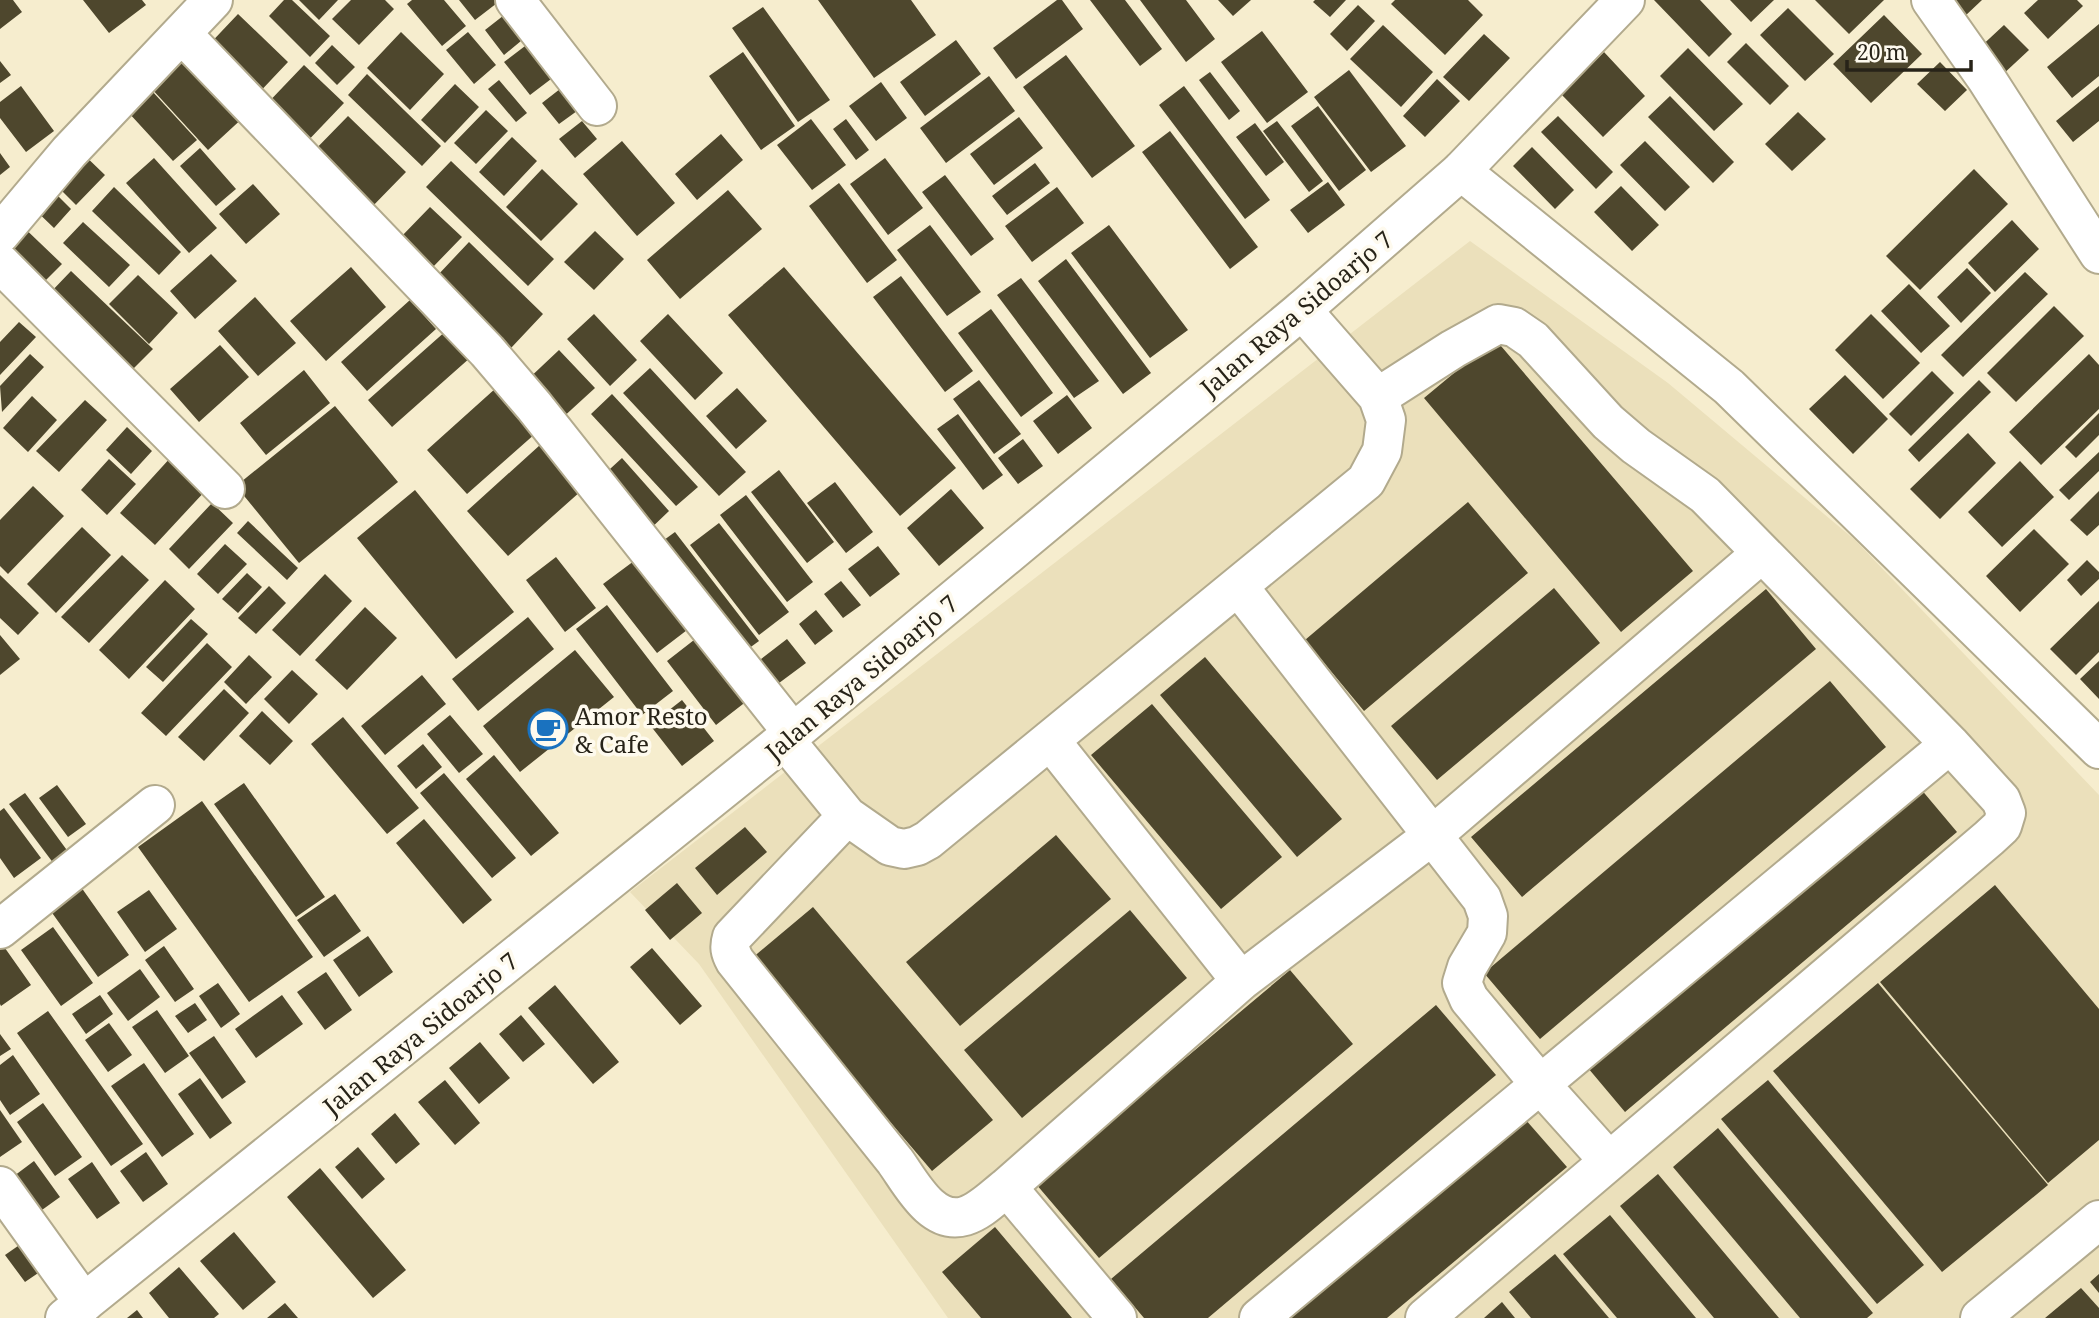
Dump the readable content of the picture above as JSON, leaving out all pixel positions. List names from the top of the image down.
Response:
{
  "streets": {
    "street": ["Jalan Raya Sidoarjo 7"]
  },
  "places": {
    "cafe": ["Amor Resto & Cafe"]
  },
  "scale_bar": "20 m"
}
